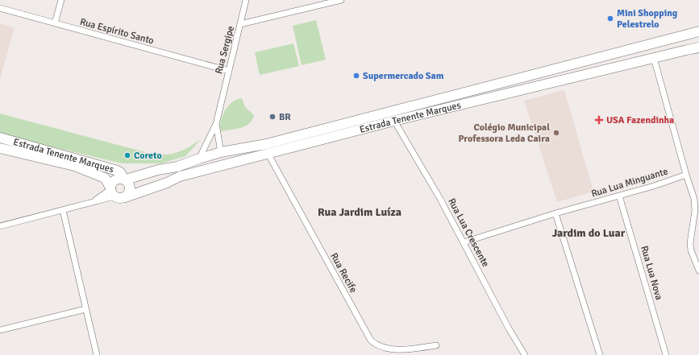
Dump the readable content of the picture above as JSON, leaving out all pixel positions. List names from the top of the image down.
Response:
{
  "streets": {
    "main road": ["Estrada Tenente Marques"],
    "street": [
      "Rua Espírito Santo",
      "Rua Sergipe",
      "Rua Lua Minguante",
      "Rua Lua Crescente",
      "Rua Recife",
      "Rua Lua Nova"
    ]
  },
  "crossings": [
    ["Rua Espírito Santo", "Rua Sergipe"],
    ["Rua Sergipe", "Estrada Tenente Marques"],
    ["Estrada Tenente Marques", "Rua Lua Crescente"],
    ["Estrada Tenente Marques", "Rua Recife"],
    ["Rua Lua Minguante", "Rua Lua Crescente"],
    ["Rua Lua Minguante", "Rua Lua Nova"]
  ],
  "districts": ["Rua Jardim Luíza", "Jardim do Luar"],
  "places": {
    "other": [
      "Mini Shopping Pelestrelo",
      "Supermercado Sam",
      "BR",
      "Colégio Municipal Professora Leda Caira",
      "Coreto"
    ],
    "health": ["USA Fazendinha"]
  }
}
